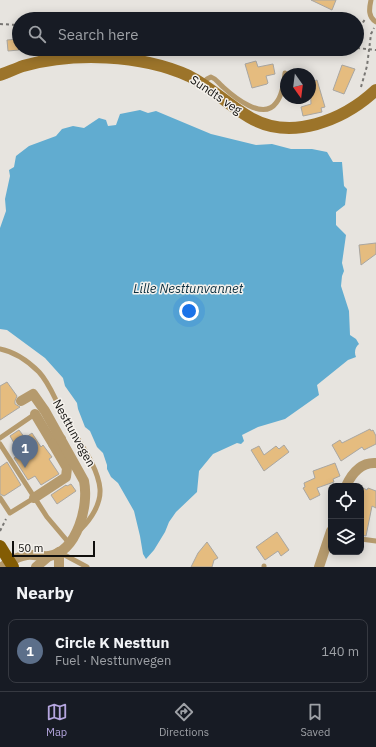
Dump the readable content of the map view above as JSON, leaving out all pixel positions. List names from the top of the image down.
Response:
{
  "streets": {
    "street": ["Sundts veg"],
    "lane": ["Nesttunvegen"]
  },
  "water": ["Lille Nesttunvannet"],
  "scale_bar": "50 m",
  "north": "bottom",
  "page": {
    "search": "Search here",
    "pins": "1",
    "scale": "50 m",
    "heading": "Nearby",
    "list": [
      {
        "mark": "1",
        "name": "Circle K Nesttun",
        "note": "Fuel · Nesttunvegen",
        "value": "140 m"
      }
    ],
    "nav": ["Map", "Directions", "Saved"]
  }
}
